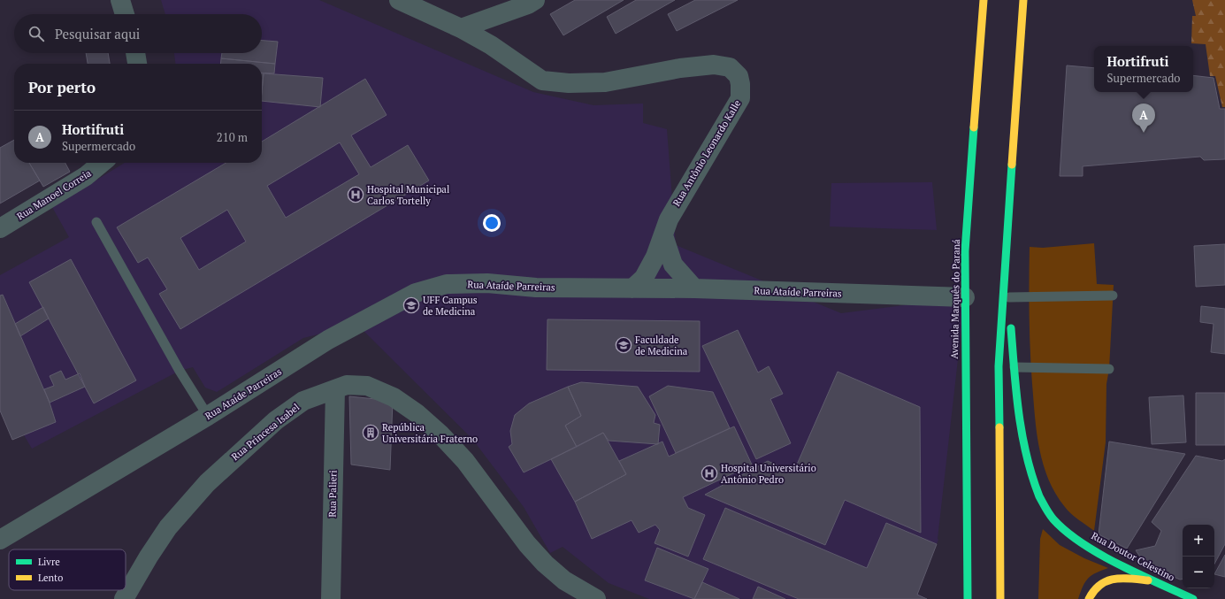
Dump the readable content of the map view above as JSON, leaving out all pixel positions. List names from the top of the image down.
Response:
{
  "streets": {
    "main road": ["Avenida Marquês do Paraná", "Rua Doutor Celestino"],
    "street": [
      "Rua Antônio Leonardo Kalle",
      "Rua Manoel Correia",
      "Rua Ataíde Parreiras",
      "Rua Princesa Isabel",
      "Rua Palieri"
    ]
  },
  "crossings": [
    ["Rua Antônio Leonardo Kalle", "Rua Ataíde Parreiras"],
    ["Rua Ataíde Parreiras", "Avenida Marquês do Paraná"],
    ["Rua Princesa Isabel", "Rua Palieri"]
  ],
  "places": {
    "hospital": ["Hospital Municipal Carlos Tortelly", "Hospital Universitário Antônio Pedro"],
    "school or university": ["UFF Campus de Medicina", "Faculdade de Medicina"],
    "building": ["República Universitária Fraterno"]
  },
  "legend": ["Livre", "Lento"],
  "page": {
    "search": "Pesquisar aqui",
    "popup": ["Hortifruti", "Supermercado"],
    "heading": "Por perto",
    "pins": "A",
    "list": [
      {
        "mark": "A",
        "name": "Hortifruti",
        "note": "Supermercado",
        "value": "210 m"
      }
    ],
    "map_buttons": ["+", "−"]
  }
}
